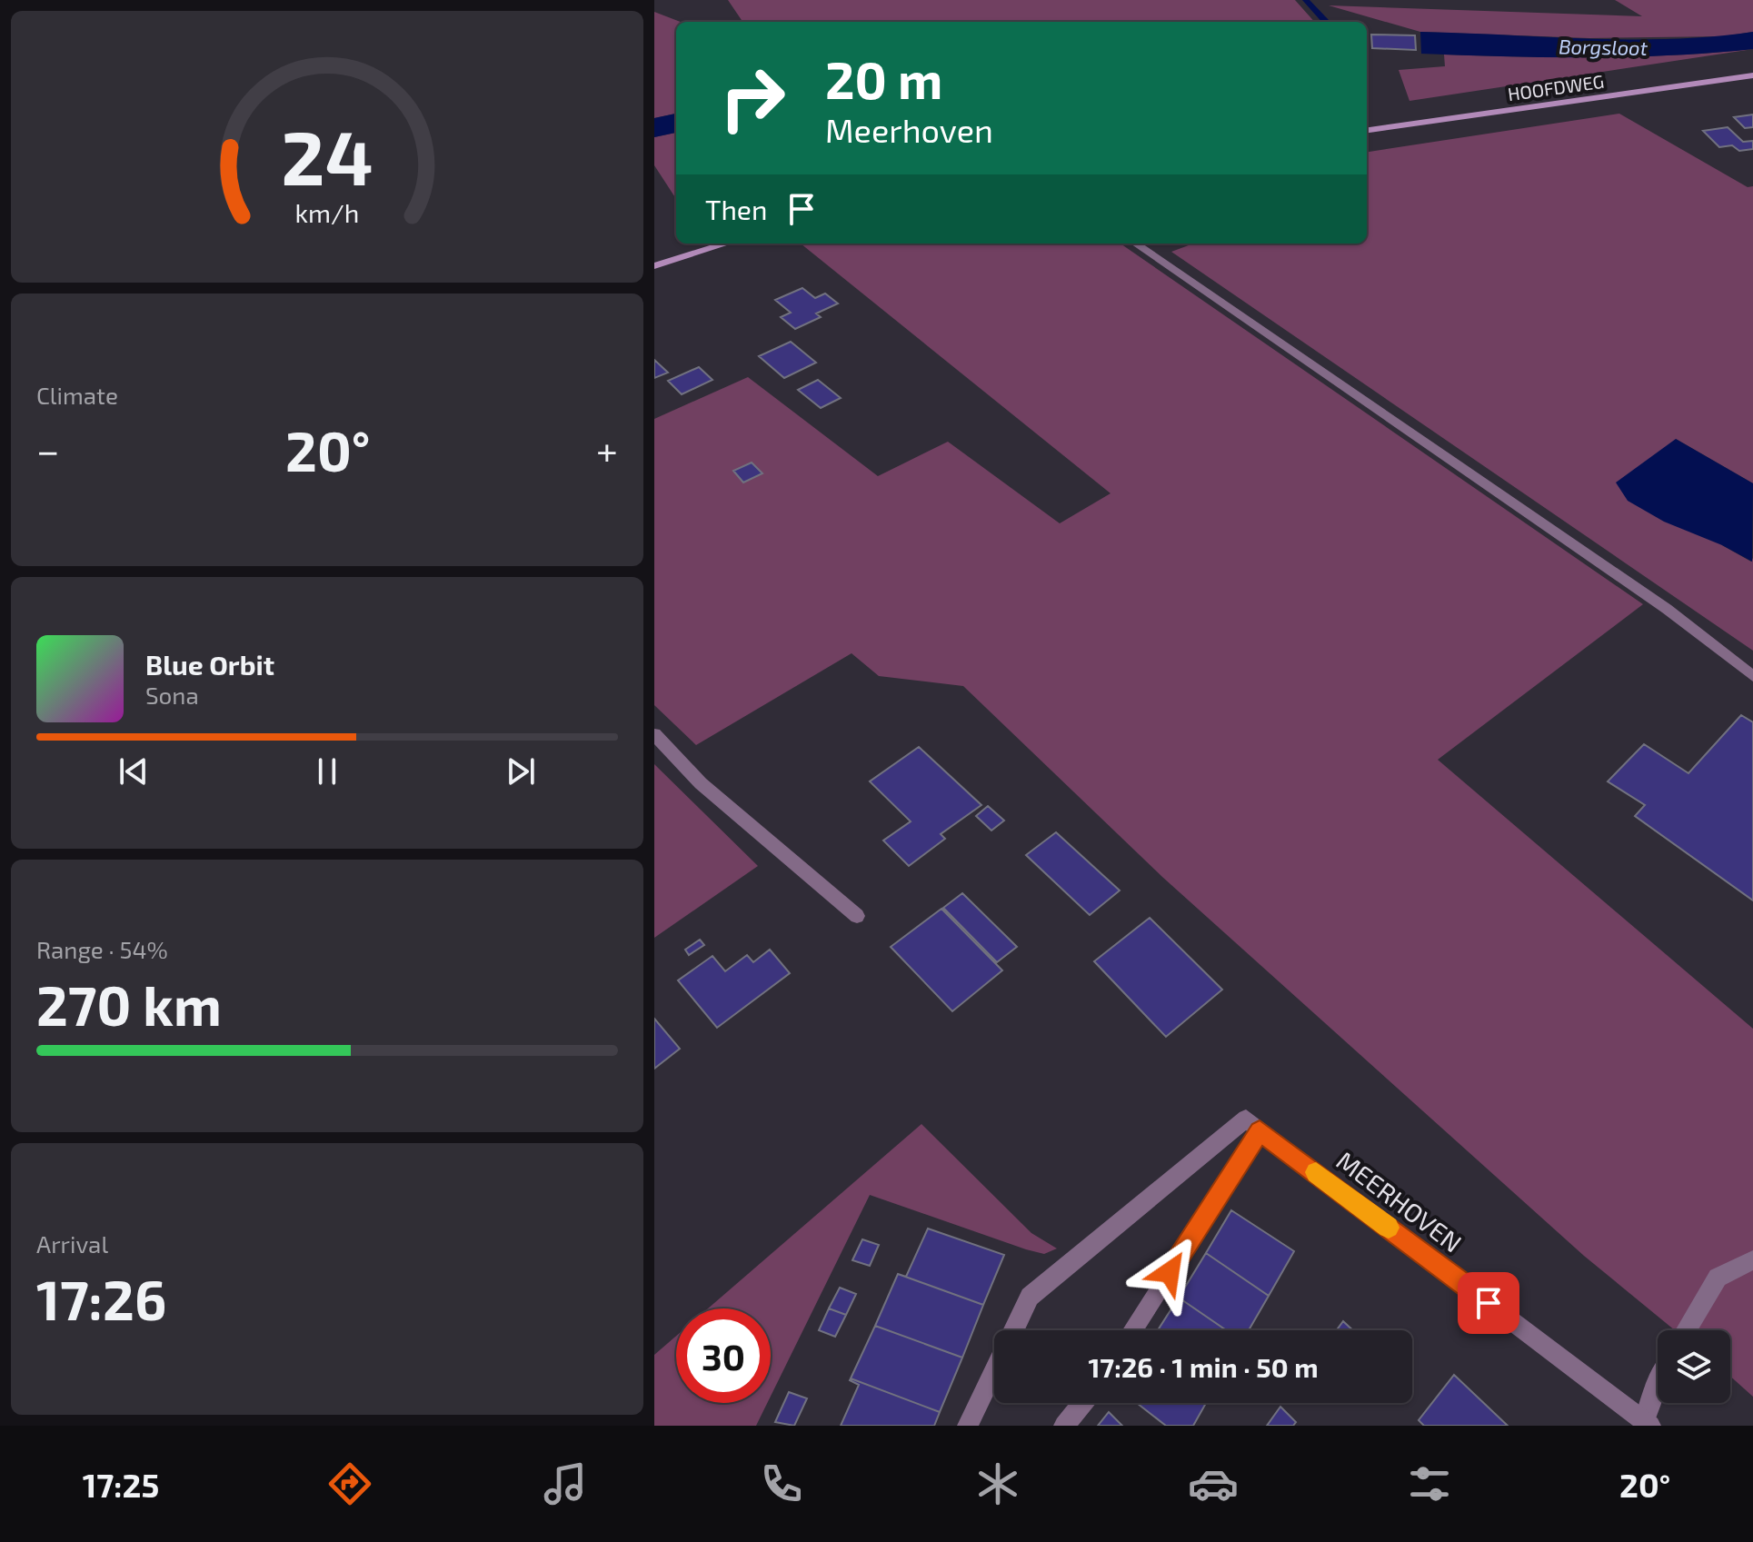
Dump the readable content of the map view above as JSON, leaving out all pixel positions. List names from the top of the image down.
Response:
{
  "streets": {
    "main road": ["HOOFDWEG"],
    "street": ["MEERHOVEN"]
  },
  "water": ["Borgsloot"],
  "page": {
    "turn": ["20 m", "Meerhoven"],
    "then": "Then",
    "tile": [
      "Climate",
      ["Range · 54%", "270 km"],
      ["Arrival", "17:26"]
    ],
    "heat": ["−", "20°", "+"],
    "song": ["Blue Orbit", "Sona"],
    "limit": "30",
    "trip": "17:26 · 1 min · 50 m",
    "tabs": ["17:25", "20°"],
    "gauge": ["24", "km/h"]
  }
}
